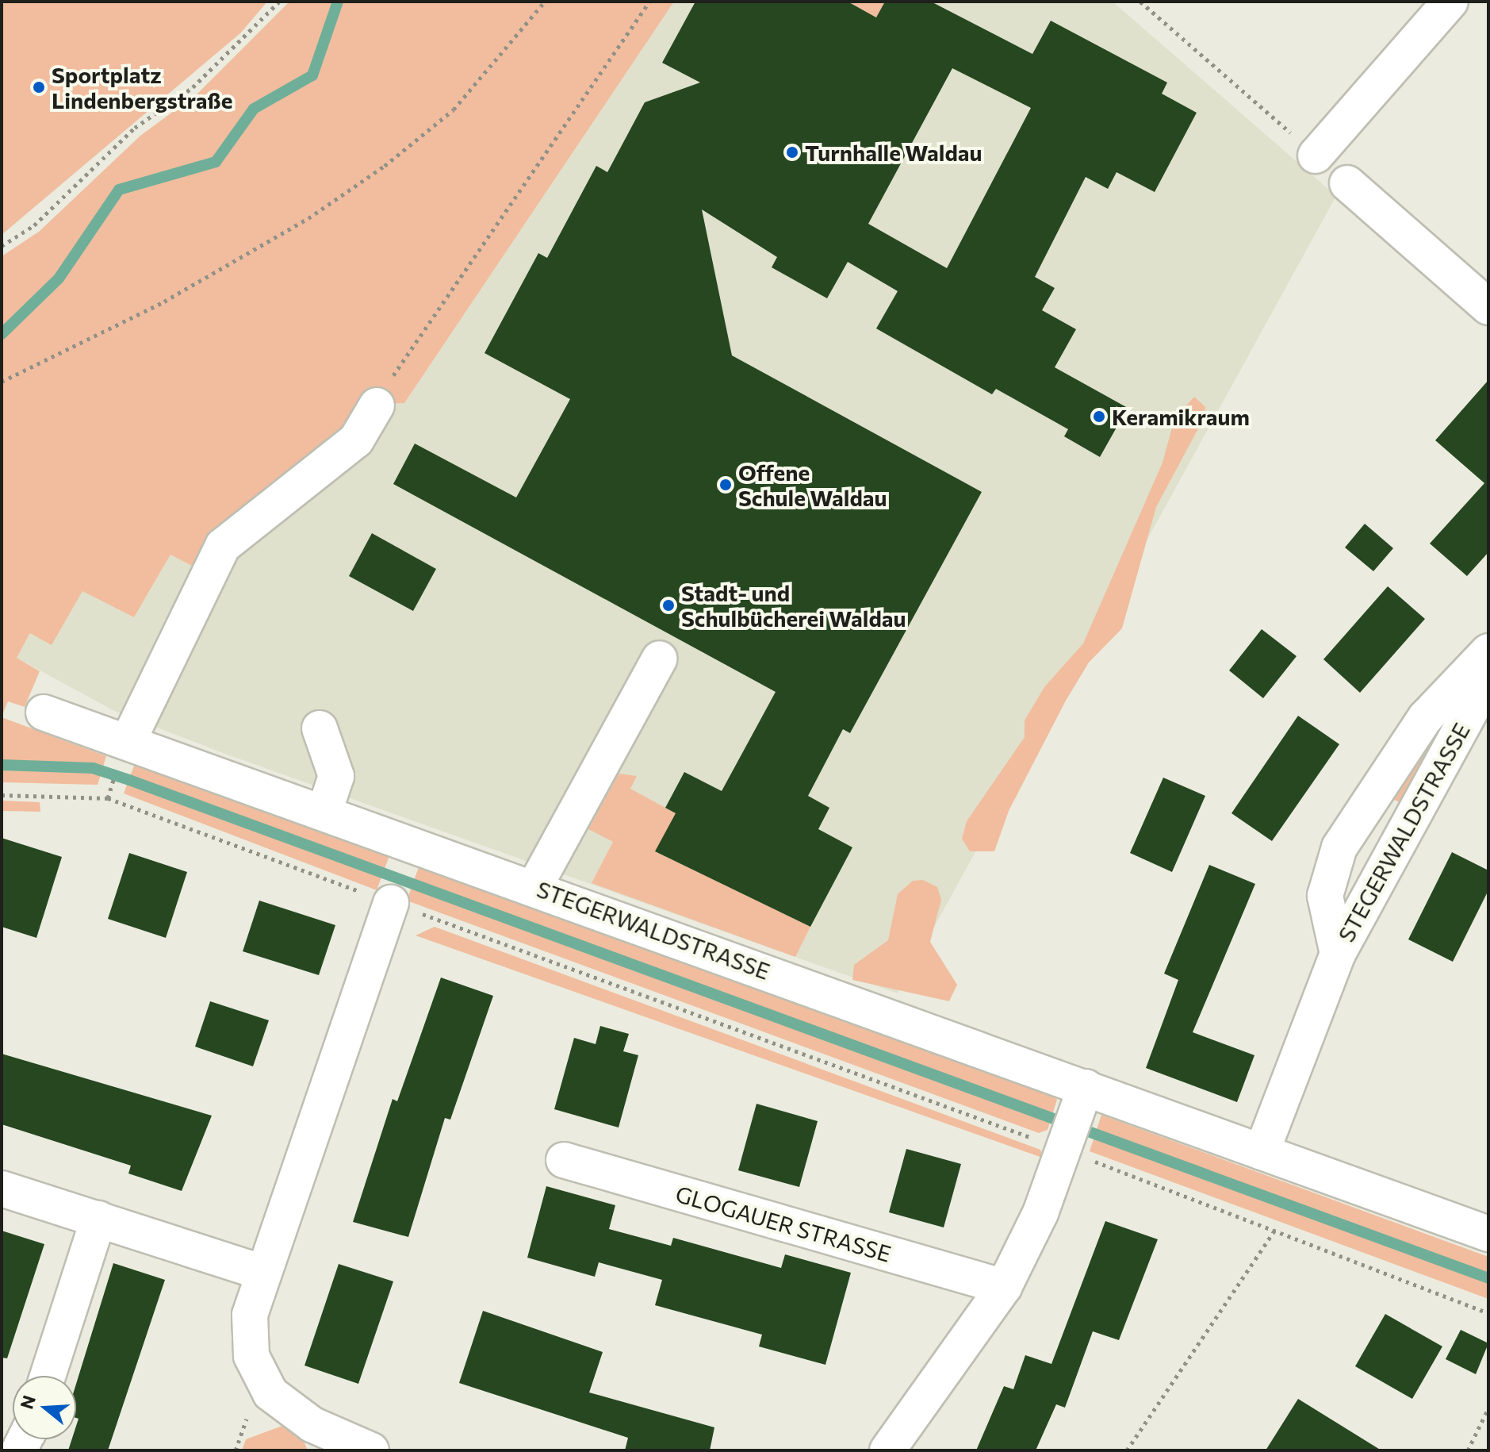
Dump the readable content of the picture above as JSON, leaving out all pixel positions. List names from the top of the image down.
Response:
{
  "streets": {
    "street": ["STEGERWALDSTRASSE", "GLOGAUER STRASSE"]
  },
  "places": [
    "Sportplatz Lindenbergstraße",
    "Turnhalle Waldau",
    "Keramikraum",
    "Offene Schule Waldau",
    "Stadt- und Schulbücherei Waldau"
  ],
  "north": "left"
}
